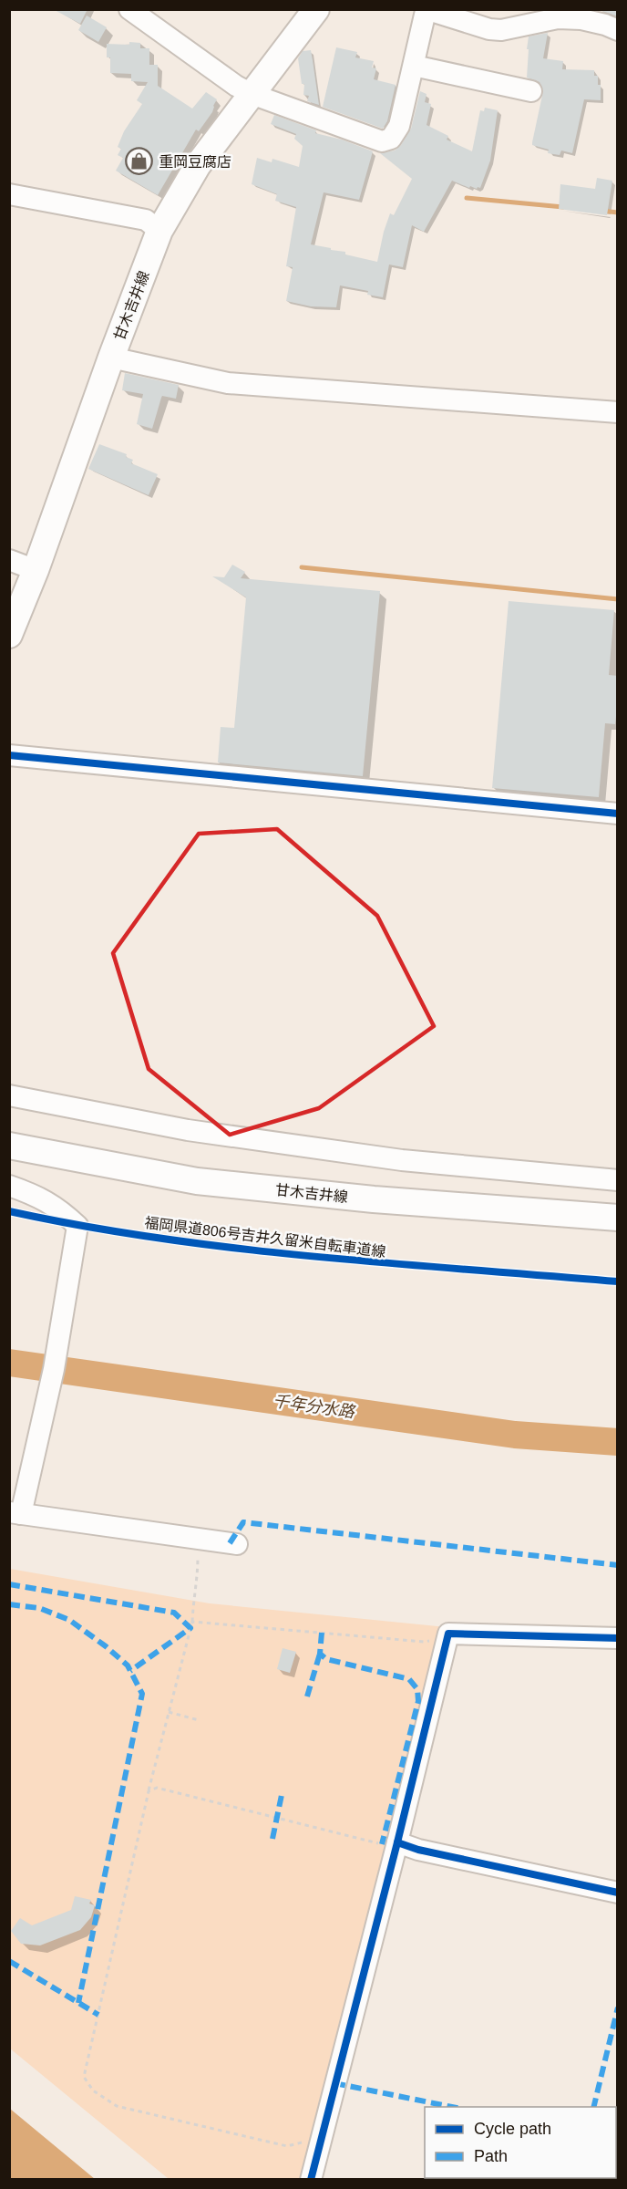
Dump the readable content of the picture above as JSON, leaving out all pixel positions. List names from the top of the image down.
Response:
{
  "streets": {
    "main road": ["甘木吉井線"],
    "cycle path": ["福岡県道806号吉井久留米自転車道線"]
  },
  "water": ["千年分水路"],
  "places": {
    "shop": ["重岡豆腐店"]
  },
  "legend": ["Cycle path", "Path"]
}
